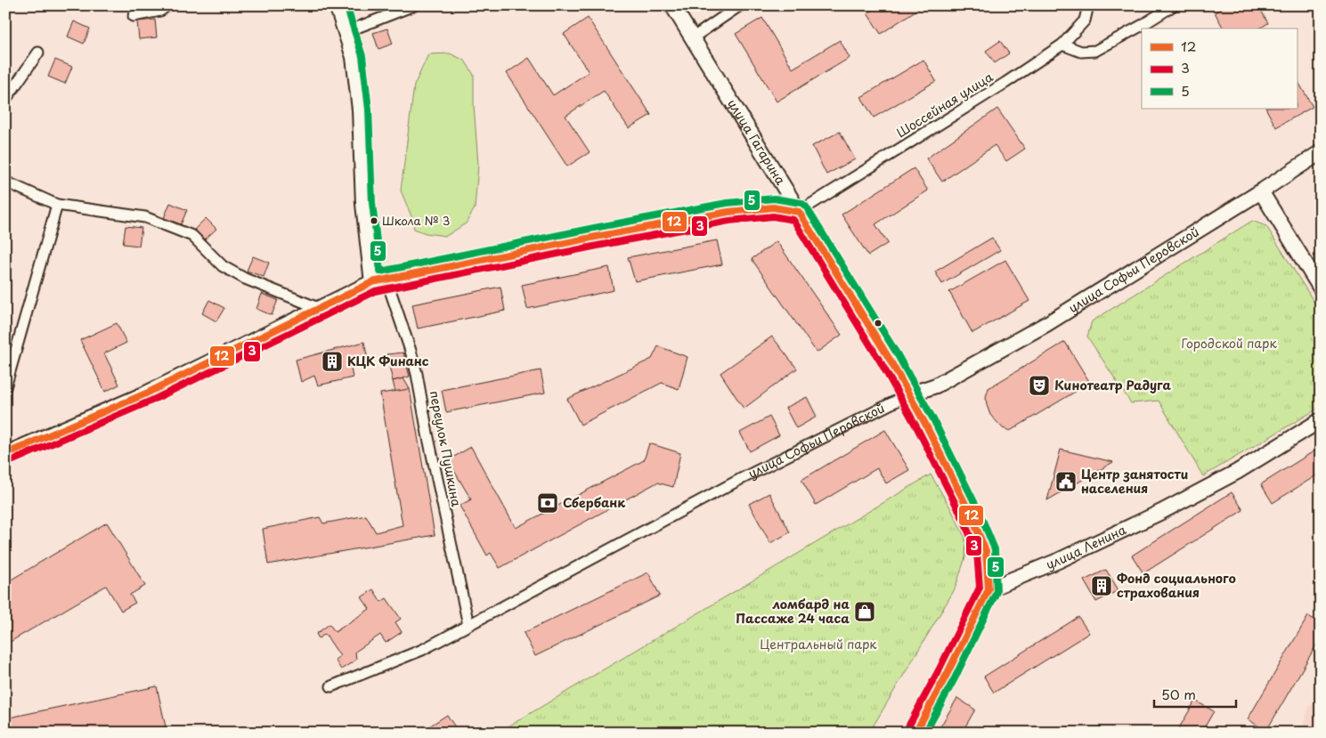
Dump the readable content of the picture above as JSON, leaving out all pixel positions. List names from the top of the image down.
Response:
{
  "streets": {
    "main road": ["улица Гагарина", "улица Софьи Перовской", "улица Ленина"],
    "street": ["Шоссейная улица", "переулок Пушкина"]
  },
  "crossings": [
    ["Шоссейная улица", "улица Гагарина"],
    ["улица Гагарина", "улица Софьи Перовской"],
    ["улица Гагарина", "улица Ленина"],
    ["улица Софьи Перовской", "переулок Пушкина"]
  ],
  "parks": ["Городской парк", "Центральный парк"],
  "places": {
    "other": ["Школа № 3"],
    "building": ["КЦК Финанс", "Фонд социального страхования"],
    "theatre": ["Кинотеатр Радуга"],
    "public building": ["Центр занятости населения"],
    "bank": ["Сбербанк"],
    "shop": ["ломбард на Пассаже 24 часа"]
  },
  "lines": ["transit line 5", "transit line 12", "transit line 3"],
  "legend": ["12", "3", "5"],
  "scale_bar": "50 m"
}
